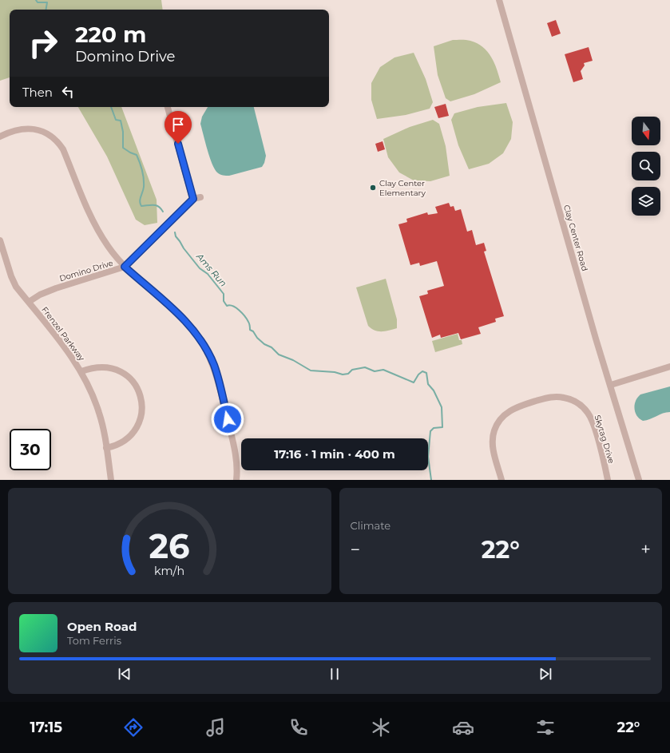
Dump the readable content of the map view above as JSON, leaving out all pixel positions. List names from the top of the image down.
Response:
{
  "streets": {
    "street": [
      "Clay Center Road",
      "Domino Drive",
      "Frenzel Parkway",
      "Skytag Drive"
    ]
  },
  "crossings": [
    ["Domino Drive", "Frenzel Parkway"]
  ],
  "water": ["Ams Run"],
  "places": ["Clay Center Elementary"],
  "north": "bottom",
  "page": {
    "turn": ["220 m", "Domino Drive"],
    "then": "Then",
    "limit": "30",
    "trip": "17:16 · 1 min · 400 m",
    "tile": "Climate",
    "heat": ["−", "22°", "+"],
    "song": ["Open Road", "Tom Ferris"],
    "tabs": ["17:15", "22°"],
    "gauge": ["26", "km/h"]
  }
}
